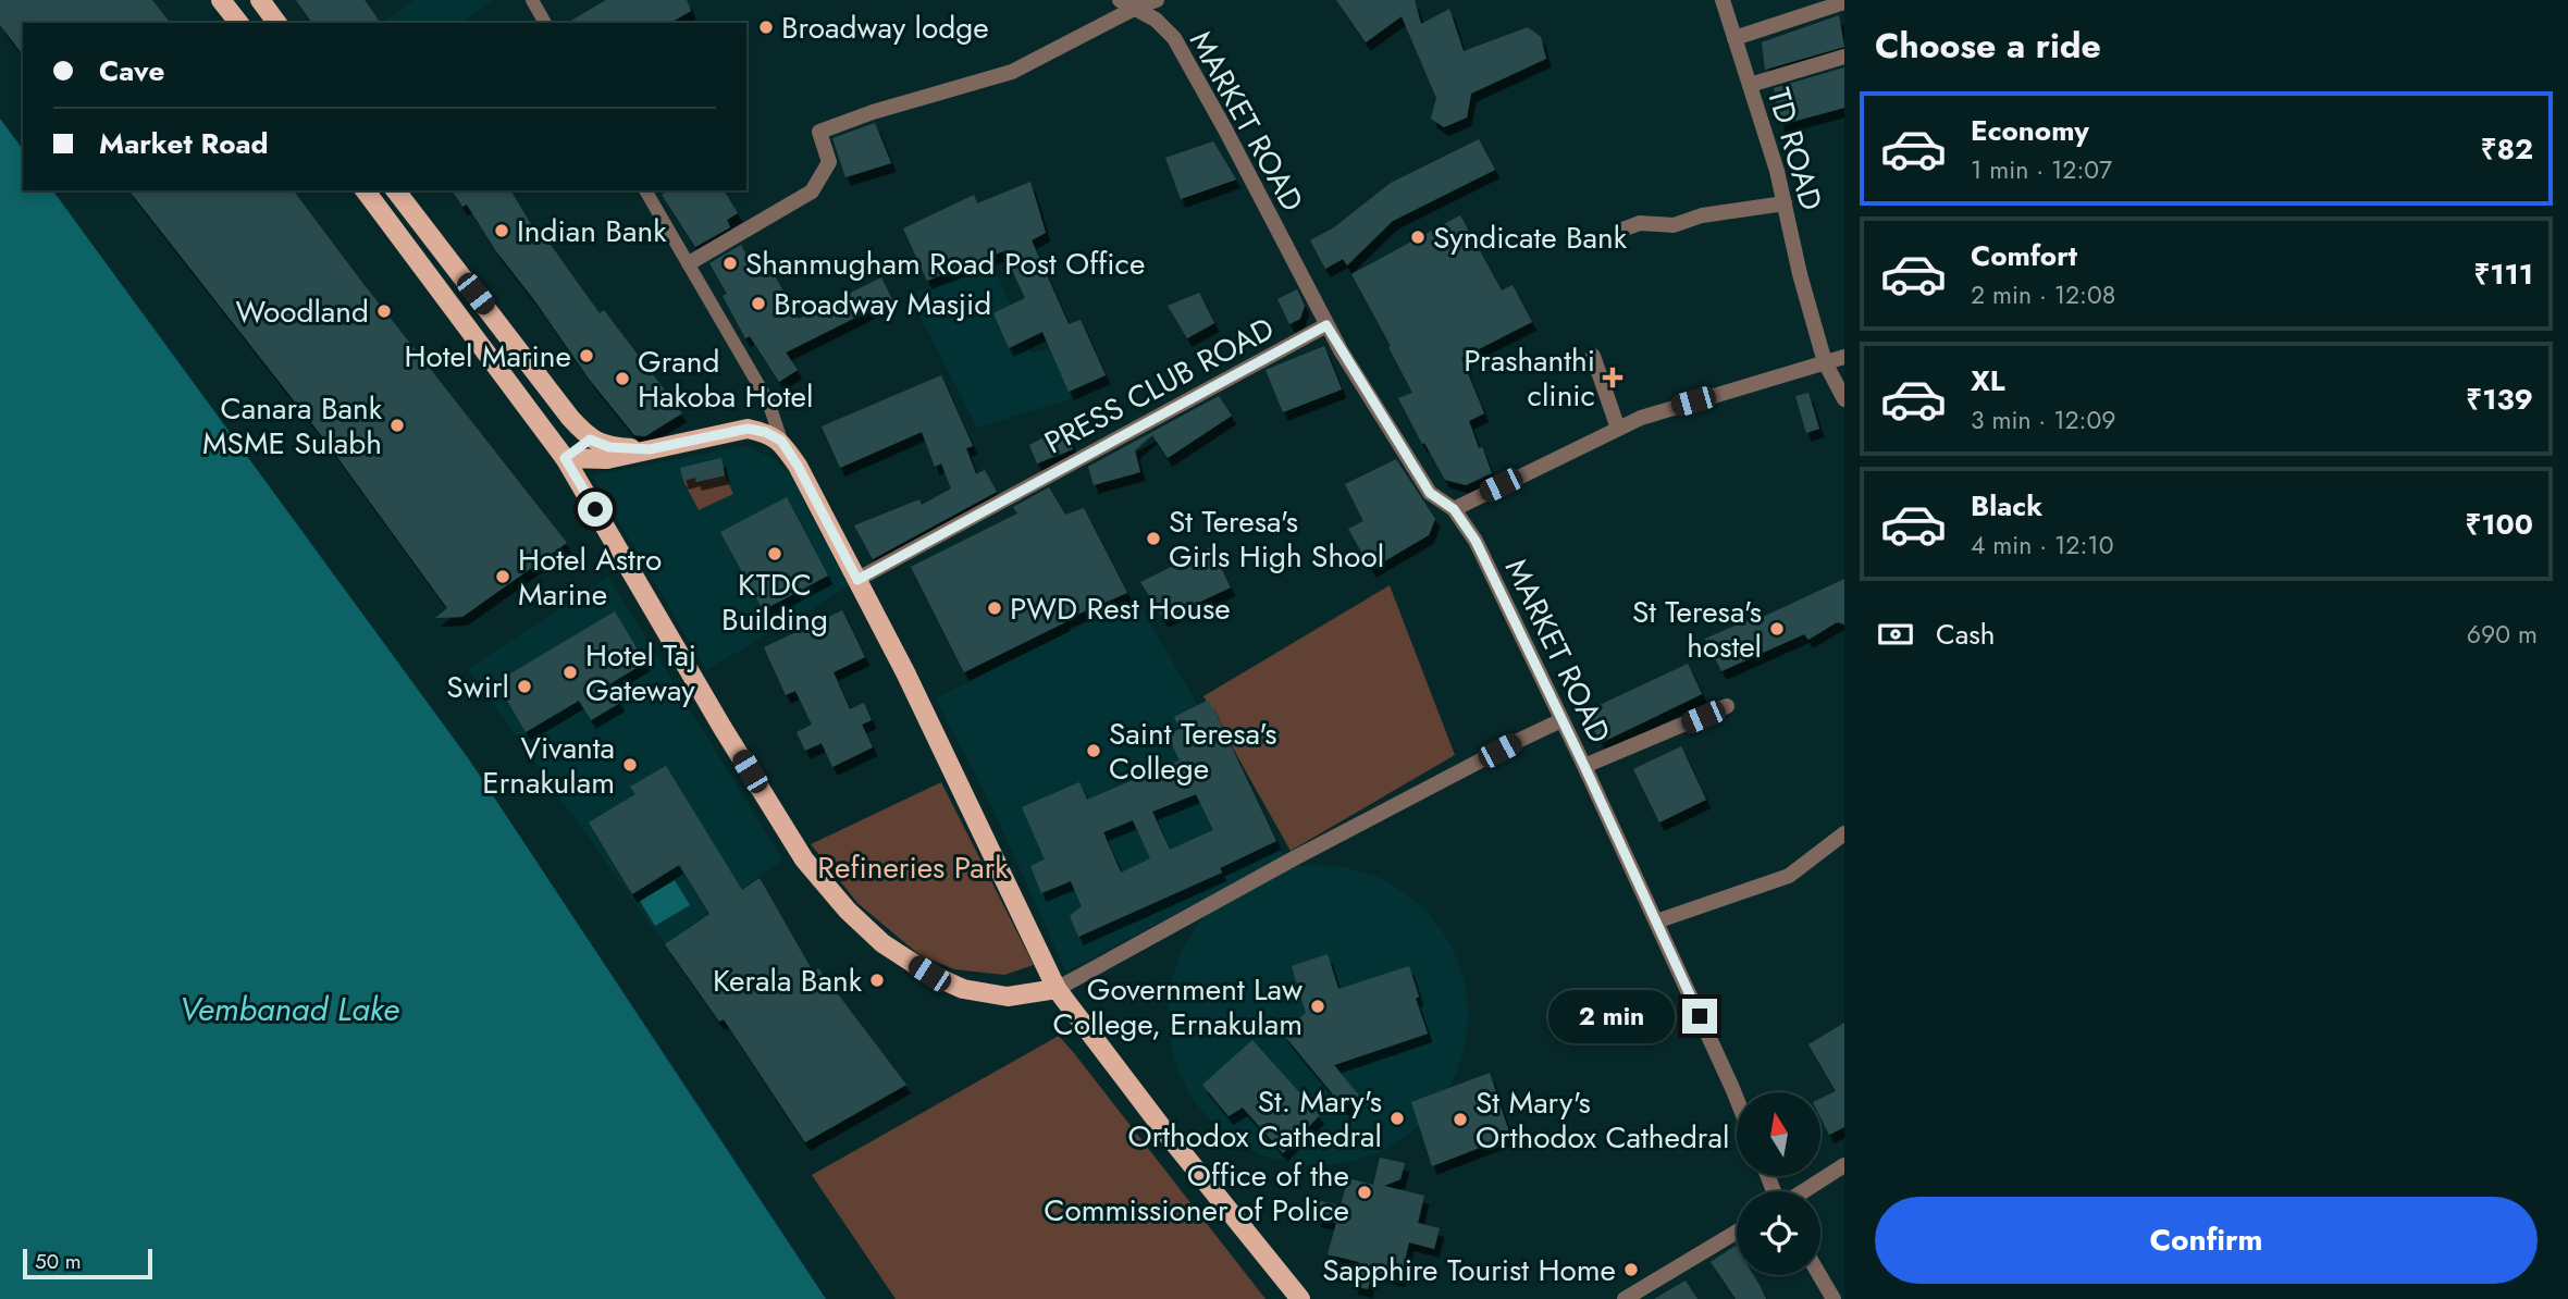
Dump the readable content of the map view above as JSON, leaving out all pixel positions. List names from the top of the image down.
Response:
{
  "streets": {
    "street": ["MARKET ROAD", "TD ROAD", "PRESS CLUB ROAD"]
  },
  "crossings": [
    ["MARKET ROAD", "PRESS CLUB ROAD"]
  ],
  "water": ["Vembanad Lake"],
  "parks": ["Refineries Park"],
  "places": {
    "other": [
      "Broadway lodge",
      "Indian Bank",
      "Syndicate Bank",
      "Shanmugham Road Post Office",
      "Broadway Masjid",
      "Woodland",
      "Hotel Marine",
      "Grand Hakoba Hotel",
      "Canara Bank MSME Sulabh",
      "St Teresa's Girls High Shool",
      "KTDC Building",
      "Hotel Astro Marine",
      "PWD Rest House",
      "St Teresa's hostel",
      "Hotel Taj Gateway",
      "Swirl",
      "Saint Teresa's College",
      "Vivanta Ernakulam",
      "Kerala Bank",
      "Government Law College, Ernakulam",
      "St. Mary's Orthodox Cathedral",
      "St Mary's Orthodox Cathedral",
      "Office of the Commissioner of Police",
      "Sapphire Tourist Home"
    ],
    "health": ["Prashanthi clinic"]
  },
  "scale_bar": "50 m",
  "north": "top",
  "page": {
    "heading": "Choose a ride",
    "banner": ["Cave", "Market Road"],
    "list": [
      {
        "name": "Economy",
        "note": "1 min · 12:07",
        "value": "₹82"
      },
      {
        "name": "Comfort",
        "note": "2 min · 12:08",
        "value": "₹111"
      },
      {
        "name": "XL",
        "note": "3 min · 12:09",
        "value": "₹139"
      },
      {
        "name": "Black",
        "note": "4 min · 12:10",
        "value": "₹100"
      }
    ],
    "pay": ["Cash", "690 m"],
    "bubble": "2 min",
    "buttons": "Confirm",
    "scale": "50 m"
  }
}
